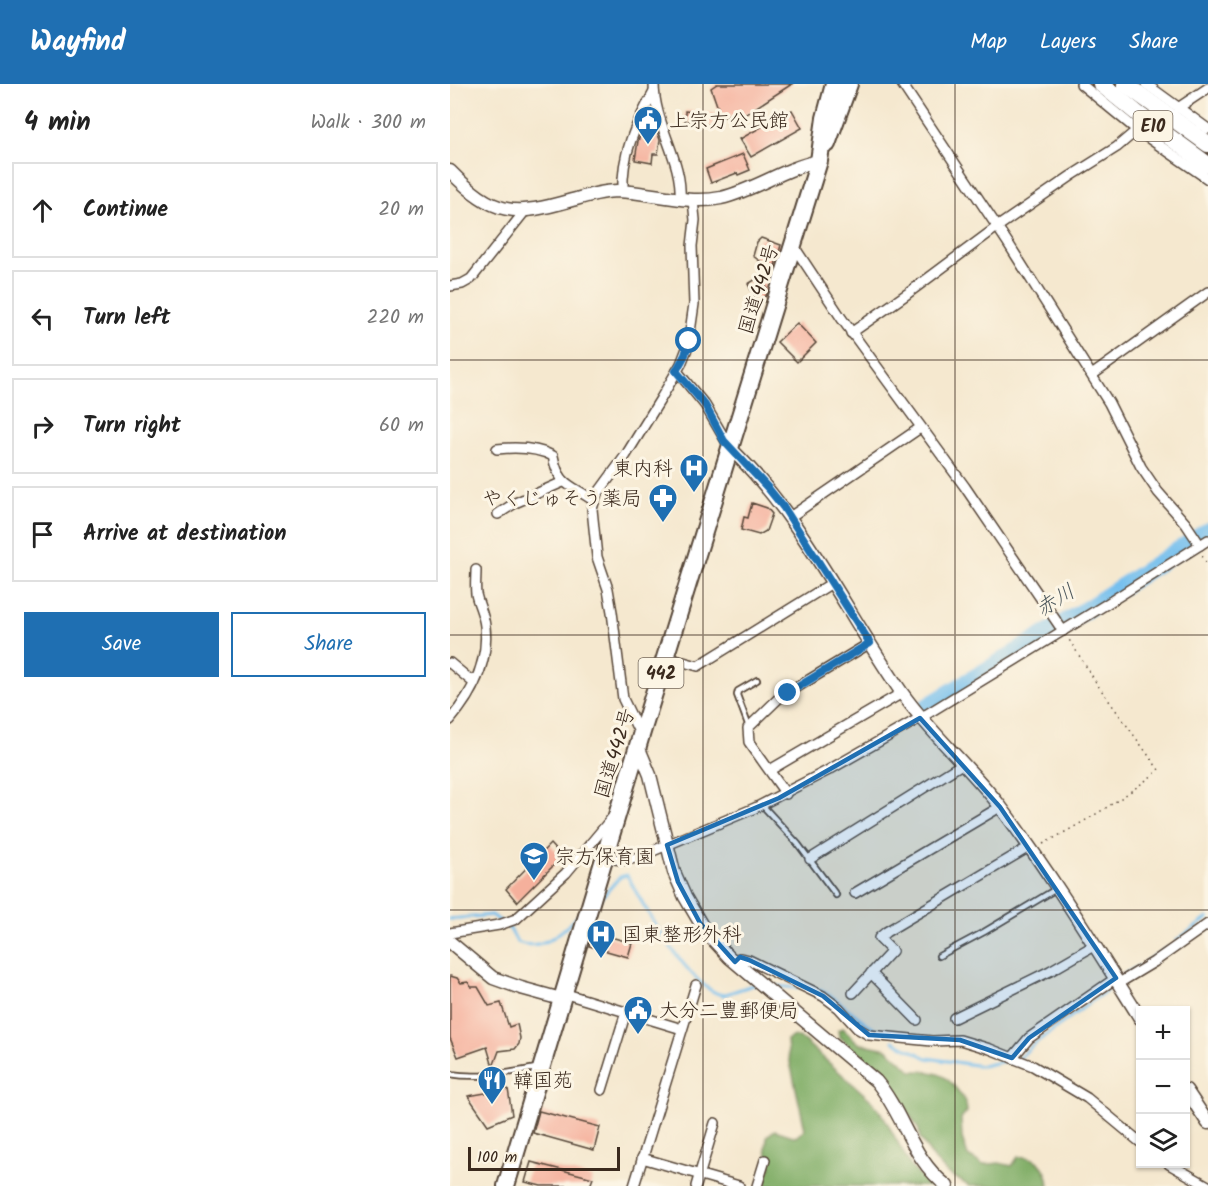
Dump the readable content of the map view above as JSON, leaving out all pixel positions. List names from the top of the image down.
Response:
{
  "streets": {
    "highway": ["E10", "国道442号", "442"]
  },
  "water": ["赤川"],
  "places": {
    "public building": ["上宗方公民館", "大分二豊郵便局"],
    "hospital": ["東内科", "国東整形外科"],
    "pharmacy": ["やくじゅそう薬局"],
    "school or university": ["宗方保育園"],
    "restaurant": ["韓国苑"]
  },
  "scale_bar": "100 m",
  "page": {
    "header": "Wayfind",
    "nav": ["Map", "Layers", "Share"],
    "heading": ["4 min", "Walk · 300 m"],
    "list": [
      ["Continue", "20 m"],
      ["Turn left", "220 m"],
      ["Turn right", "60 m"],
      "Arrive at destination"
    ],
    "buttons": ["Save", "Share"],
    "map_buttons": ["+", "−"],
    "scale": "100 m"
  }
}
